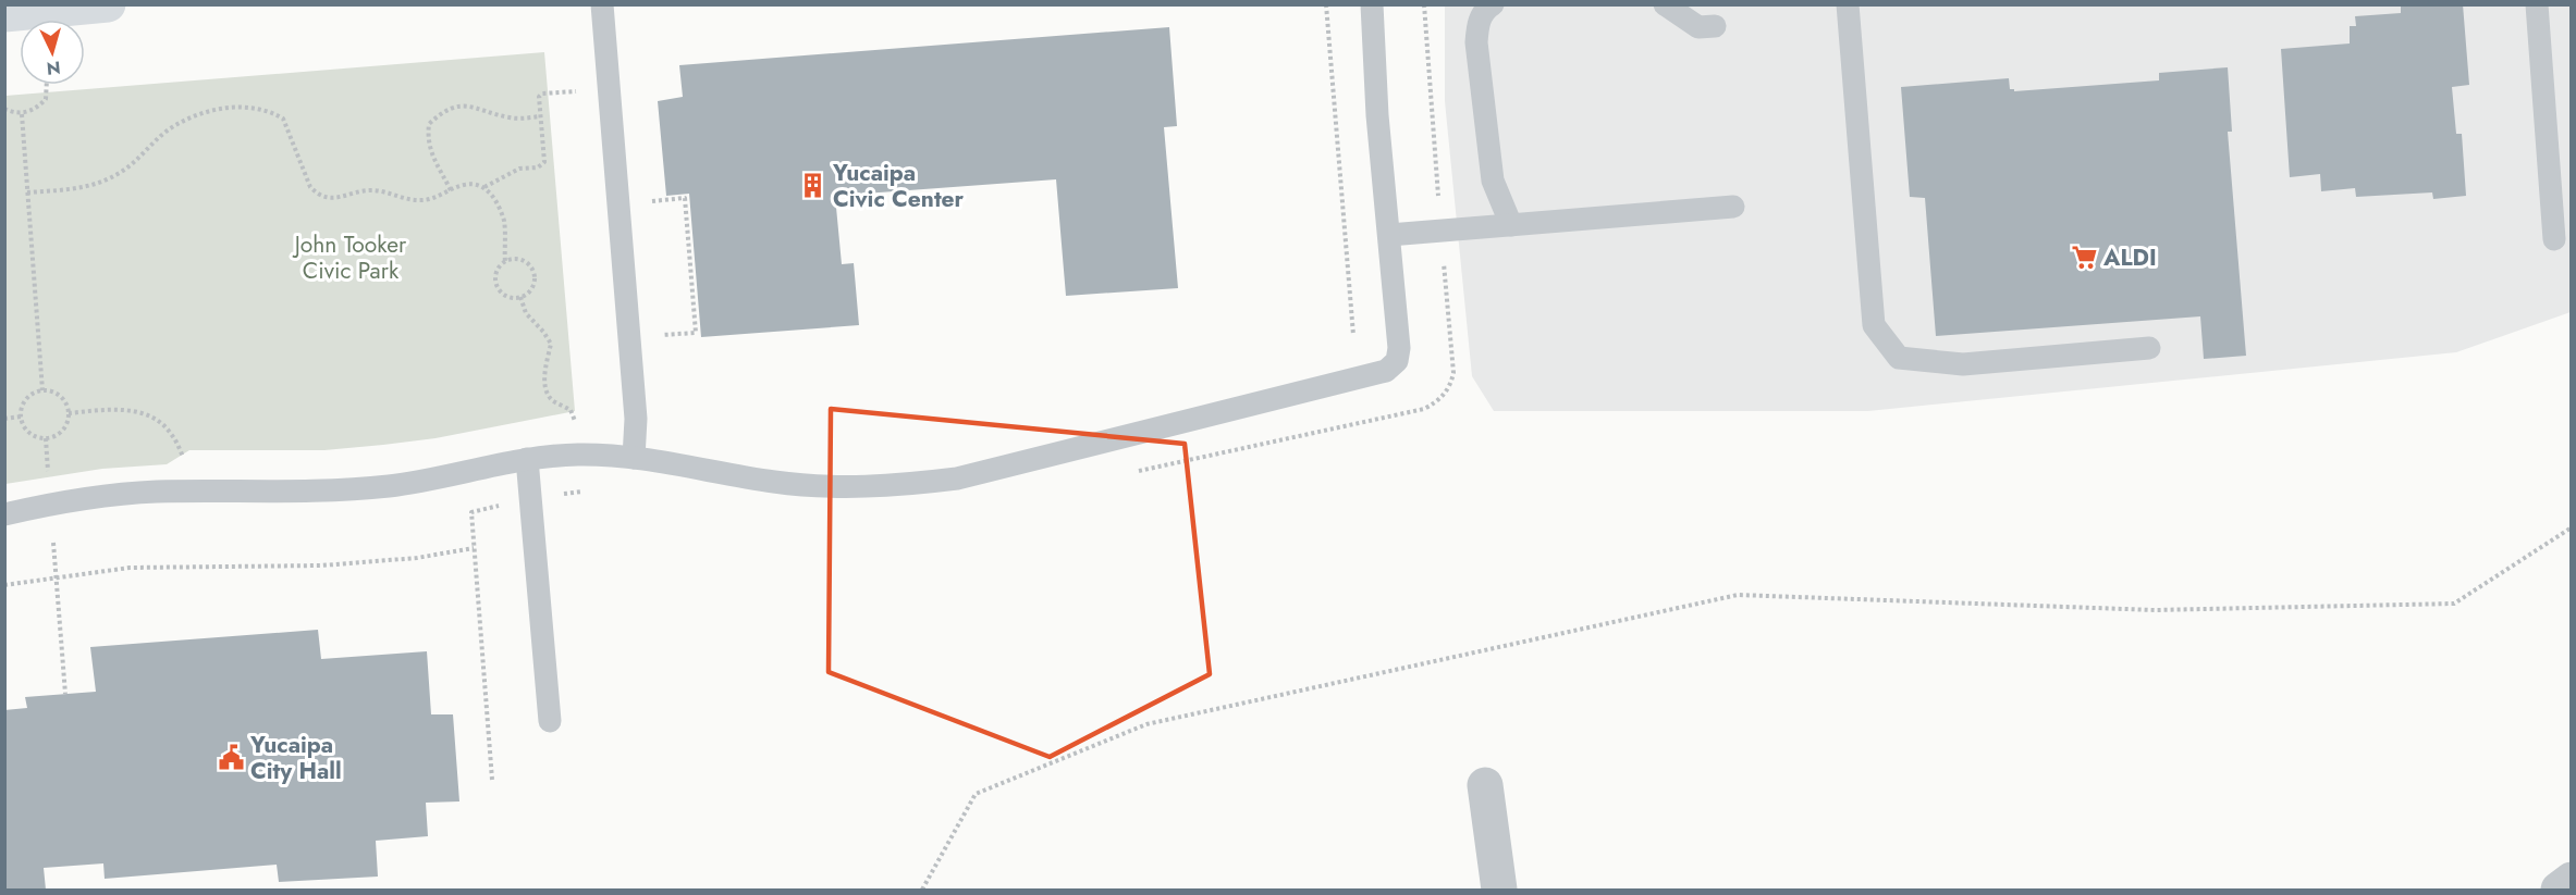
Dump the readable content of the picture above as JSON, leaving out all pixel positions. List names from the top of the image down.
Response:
{
  "parks": ["John Tooker Civic Park"],
  "places": {
    "building": ["Yucaipa Civic Center"],
    "supermarket": ["ALDI"],
    "public building": ["Yucaipa City Hall"]
  },
  "north": "bottom"
}
